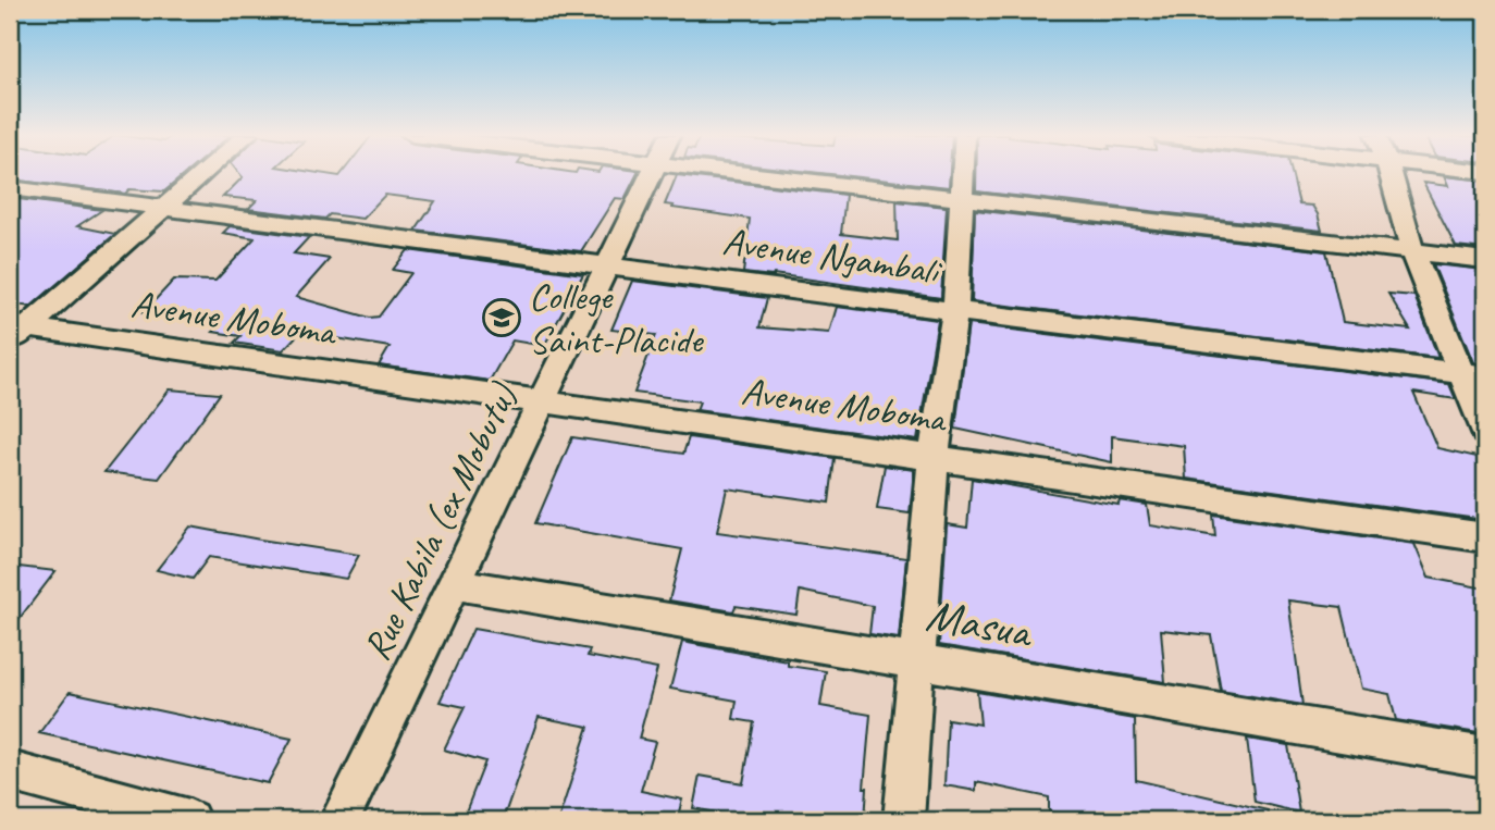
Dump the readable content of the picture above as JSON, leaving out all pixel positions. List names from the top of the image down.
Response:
{
  "streets": {
    "street": [
      "Avenue Ngambali",
      "Avenue Moboma",
      "Rue Kabila (ex Mobutu)",
      "Masua"
    ]
  },
  "crossings": [
    ["Avenue Ngambali", "Rue Kabila (ex Mobutu)"],
    ["Avenue Moboma", "Rue Kabila (ex Mobutu)"],
    ["Rue Kabila (ex Mobutu)", "Masua"]
  ],
  "places": {
    "school or university": ["College Saint-Placide"]
  }
}
